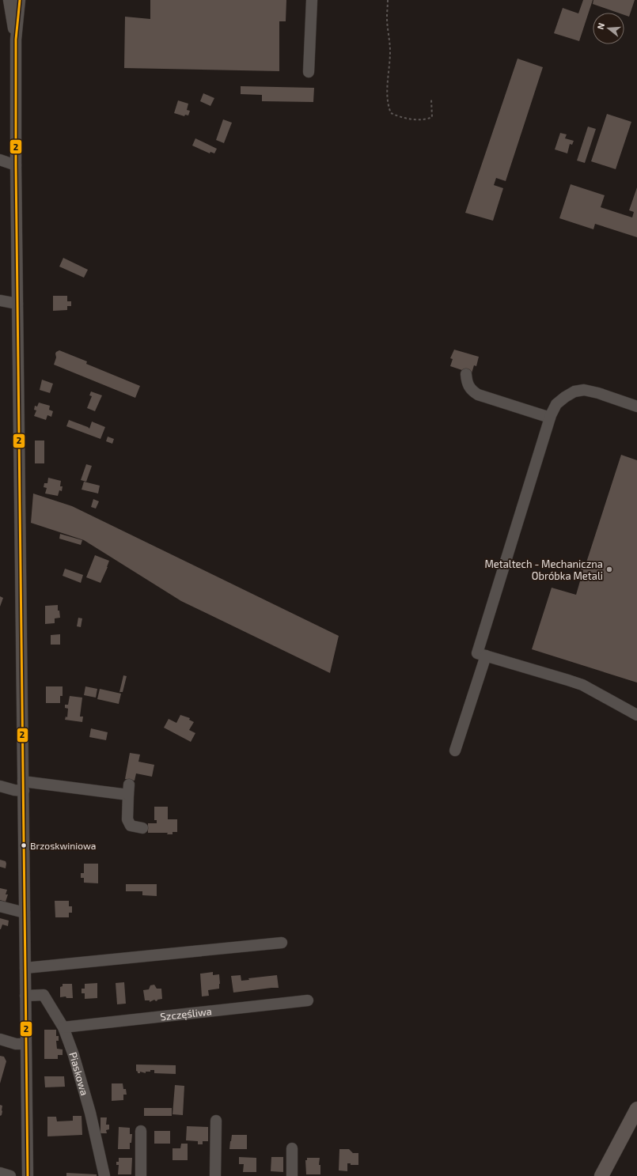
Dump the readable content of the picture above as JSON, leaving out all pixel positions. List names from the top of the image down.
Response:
{
  "streets": {
    "street": ["Szczęśliwa", "Piaskowa"]
  },
  "crossings": [
    ["Szczęśliwa", "Piaskowa"]
  ],
  "places": ["Metaltech - Mechaniczna Obróbka Metali", "Brzoskwiniowa"],
  "lines": ["transit line 2"],
  "north": "left"
}
